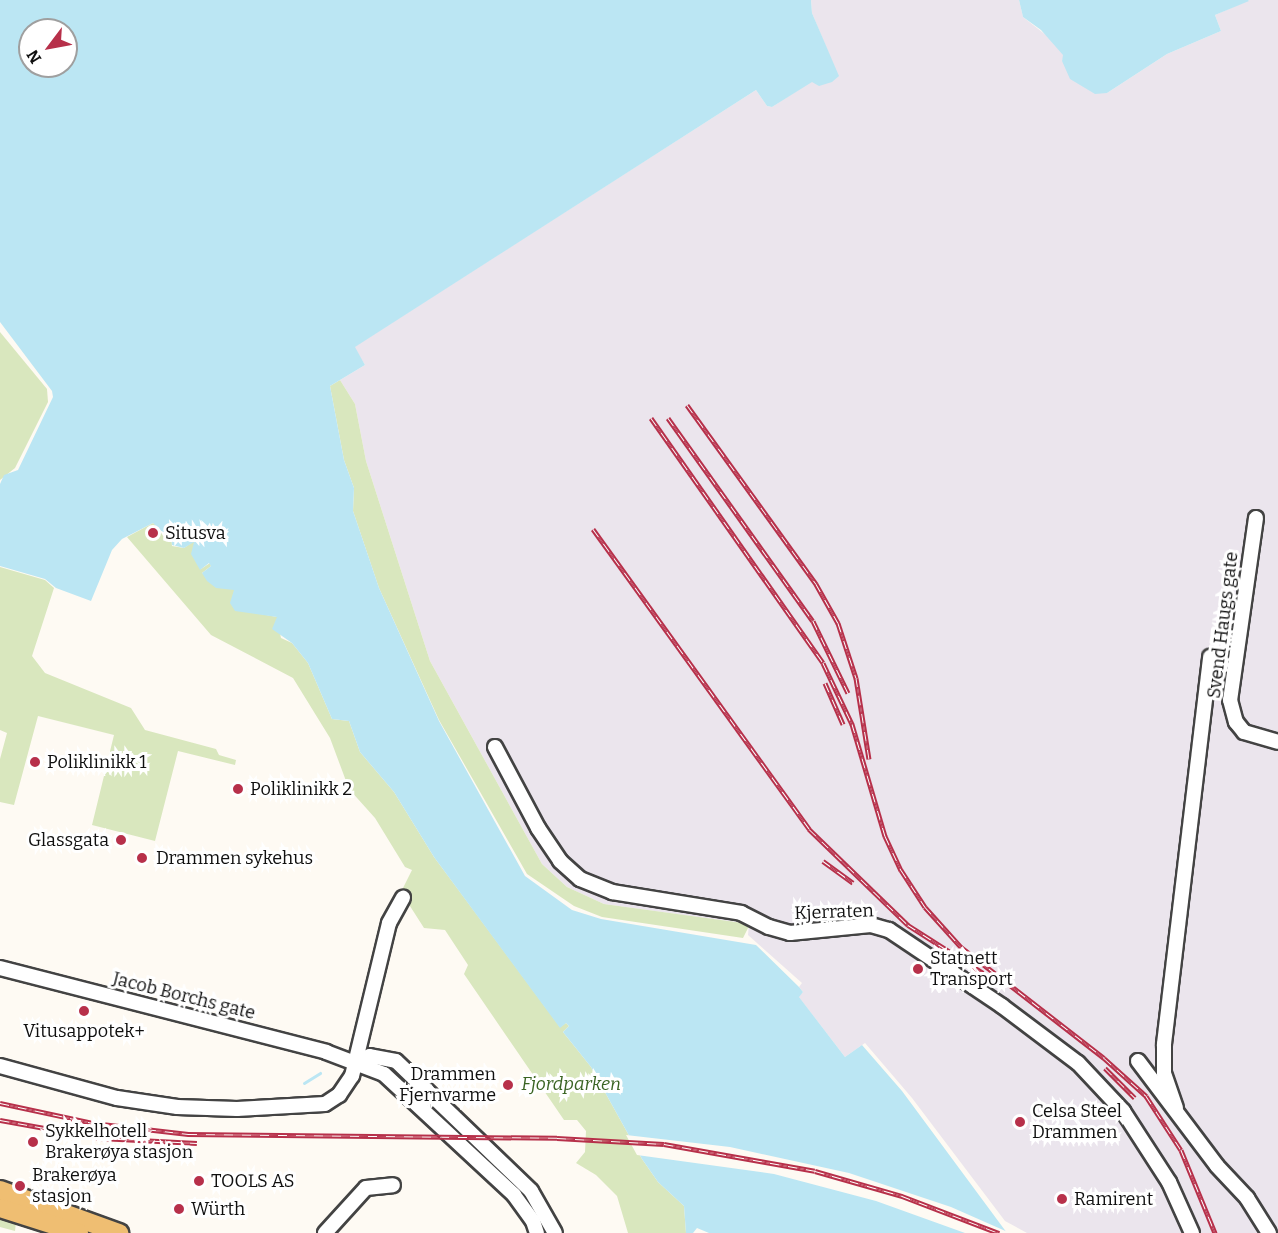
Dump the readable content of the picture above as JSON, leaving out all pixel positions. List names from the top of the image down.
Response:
{
  "streets": {
    "street": ["Svend Haugs gate", "Kjerraten", "Jacob Borchs gate"]
  },
  "parks": ["Fjordparken"],
  "places": [
    "Situsva",
    "Poliklinikk 1",
    "Poliklinikk 2",
    "Glassgata",
    "Drammen sykehus",
    "Statnett Transport",
    "Vitusappotek+",
    "Drammen Fjernvarme",
    "Celsa Steel Drammen",
    "Sykkelhotell Brakerøya stasjon",
    "TOOLS AS",
    "Brakerøya stasjon",
    "Ramirent",
    "Würth"
  ],
  "north": "bottom left"
}
